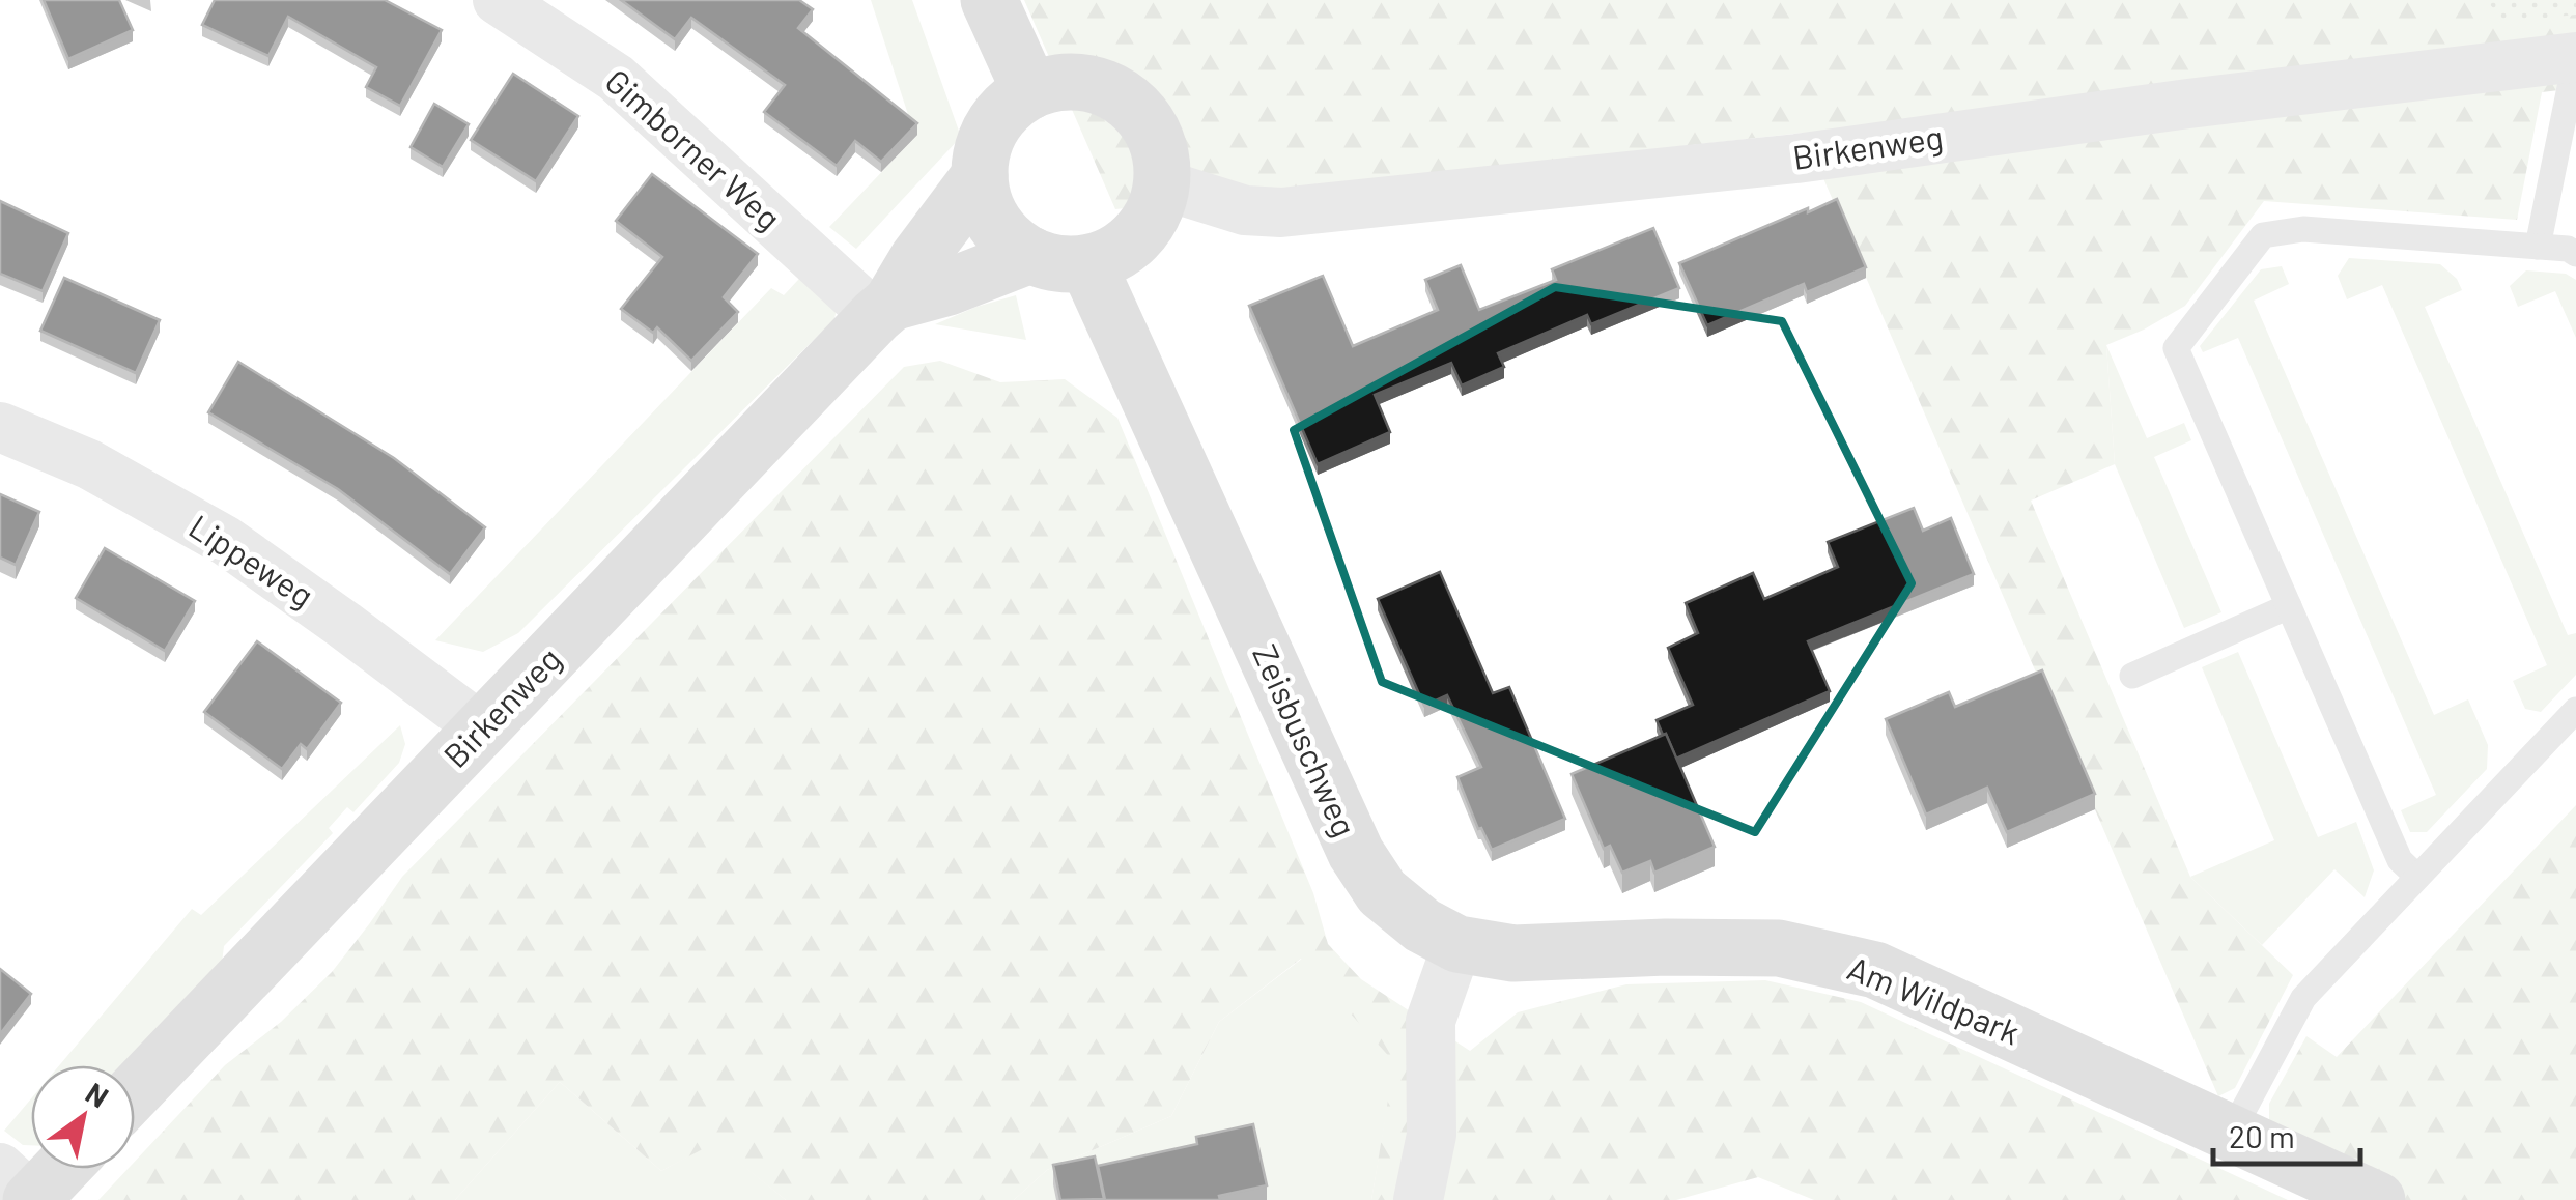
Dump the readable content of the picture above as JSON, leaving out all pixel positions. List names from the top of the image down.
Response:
{
  "streets": {
    "street": [
      "Birkenweg",
      "Gimborner Weg",
      "Lippeweg",
      "Zeisbuschweg",
      "Am Wildpark"
    ]
  },
  "crossings": [
    ["Birkenweg", "Gimborner Weg"],
    ["Birkenweg", "Lippeweg"],
    ["Birkenweg", "Zeisbuschweg"],
    ["Zeisbuschweg", "Am Wildpark"]
  ],
  "scale_bar": "20 m",
  "north": "top right"
}
